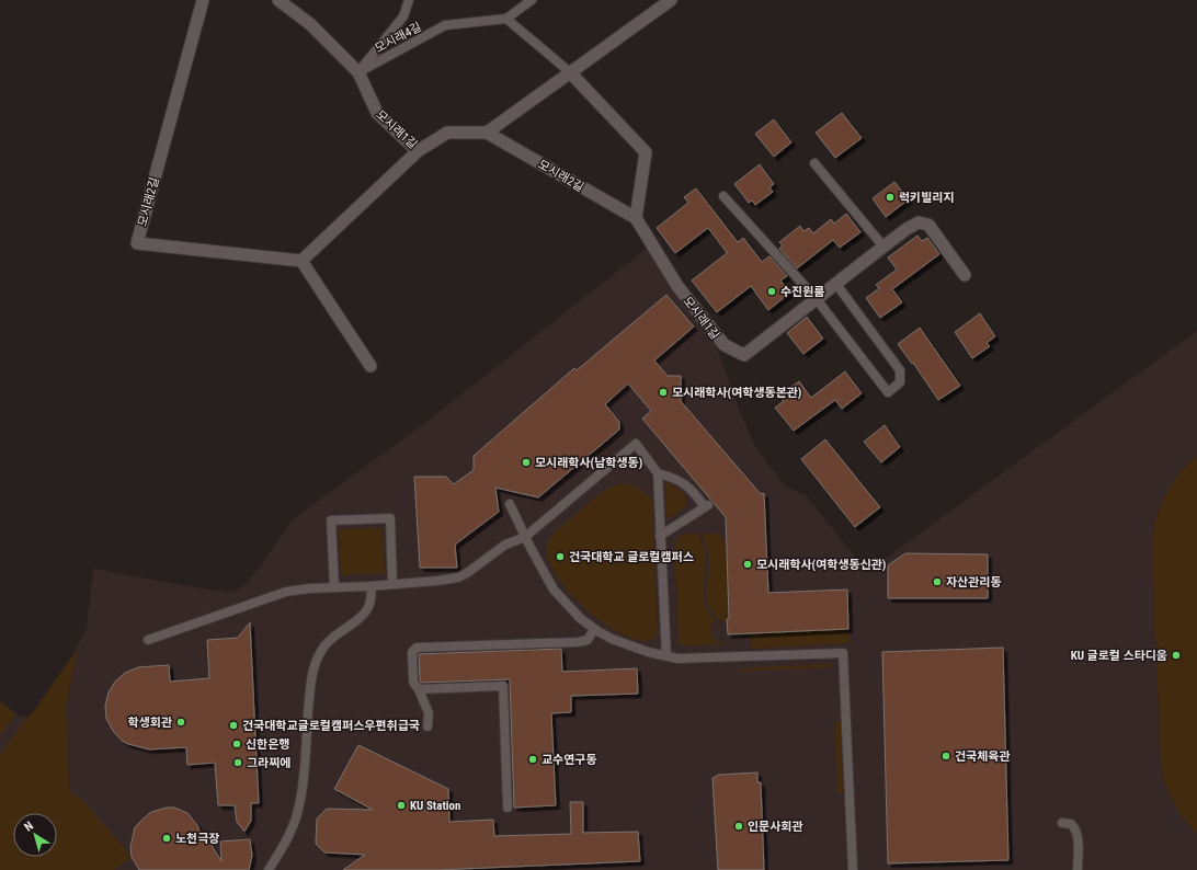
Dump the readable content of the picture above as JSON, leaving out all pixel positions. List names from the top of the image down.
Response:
{
  "streets": {
    "street": ["모시래1길", "모시래2길"],
    "lane": ["모시래4길"]
  },
  "crossings": [
    ["모시래4길", "모시래1길"],
    ["모시래1길", "모시래2길"]
  ],
  "places": [
    "럭키빌리지",
    "수진원룸",
    "모시래학사(여학생동본관)",
    "모시래학사(남학생동)",
    "건국대학교 글로컬캠퍼스",
    "모시래학사(여학생동신관)",
    "자산관리동",
    "KU 글로컬 스타디움",
    "학생회관",
    "건국대학교글로컬캠퍼스우편취급국",
    "신한은행",
    "건국체육관",
    "교수연구동",
    "그라찌에",
    "KU Station",
    "인문사회관",
    "노천극장"
  ],
  "north": "top left"
}
